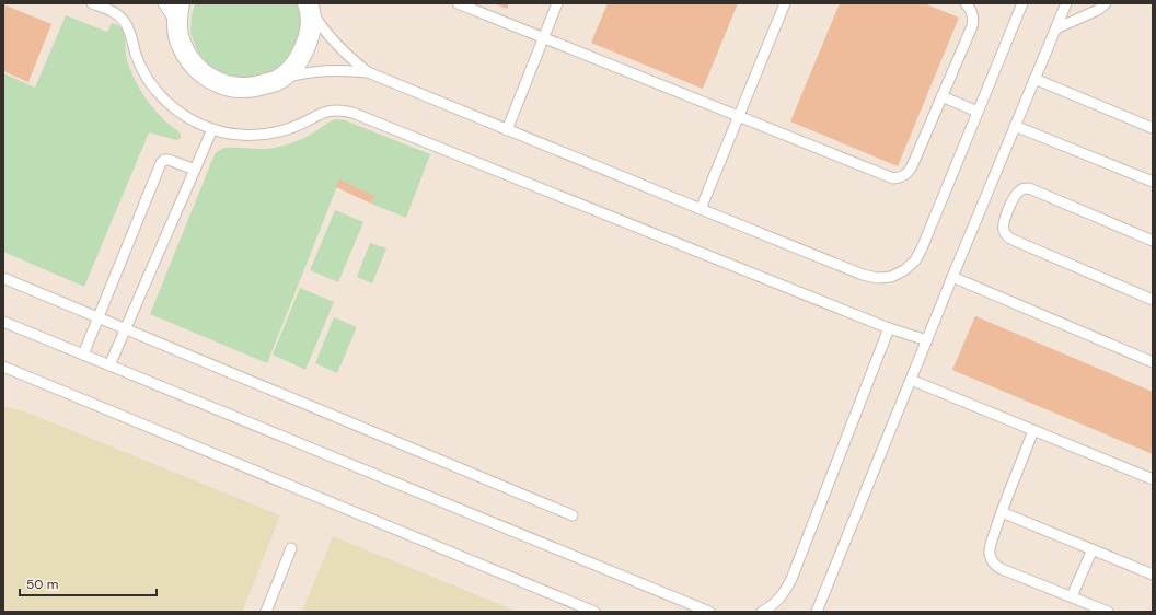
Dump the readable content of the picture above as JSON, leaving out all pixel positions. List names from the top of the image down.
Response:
{
  "scale_bar": "50 m"
}
